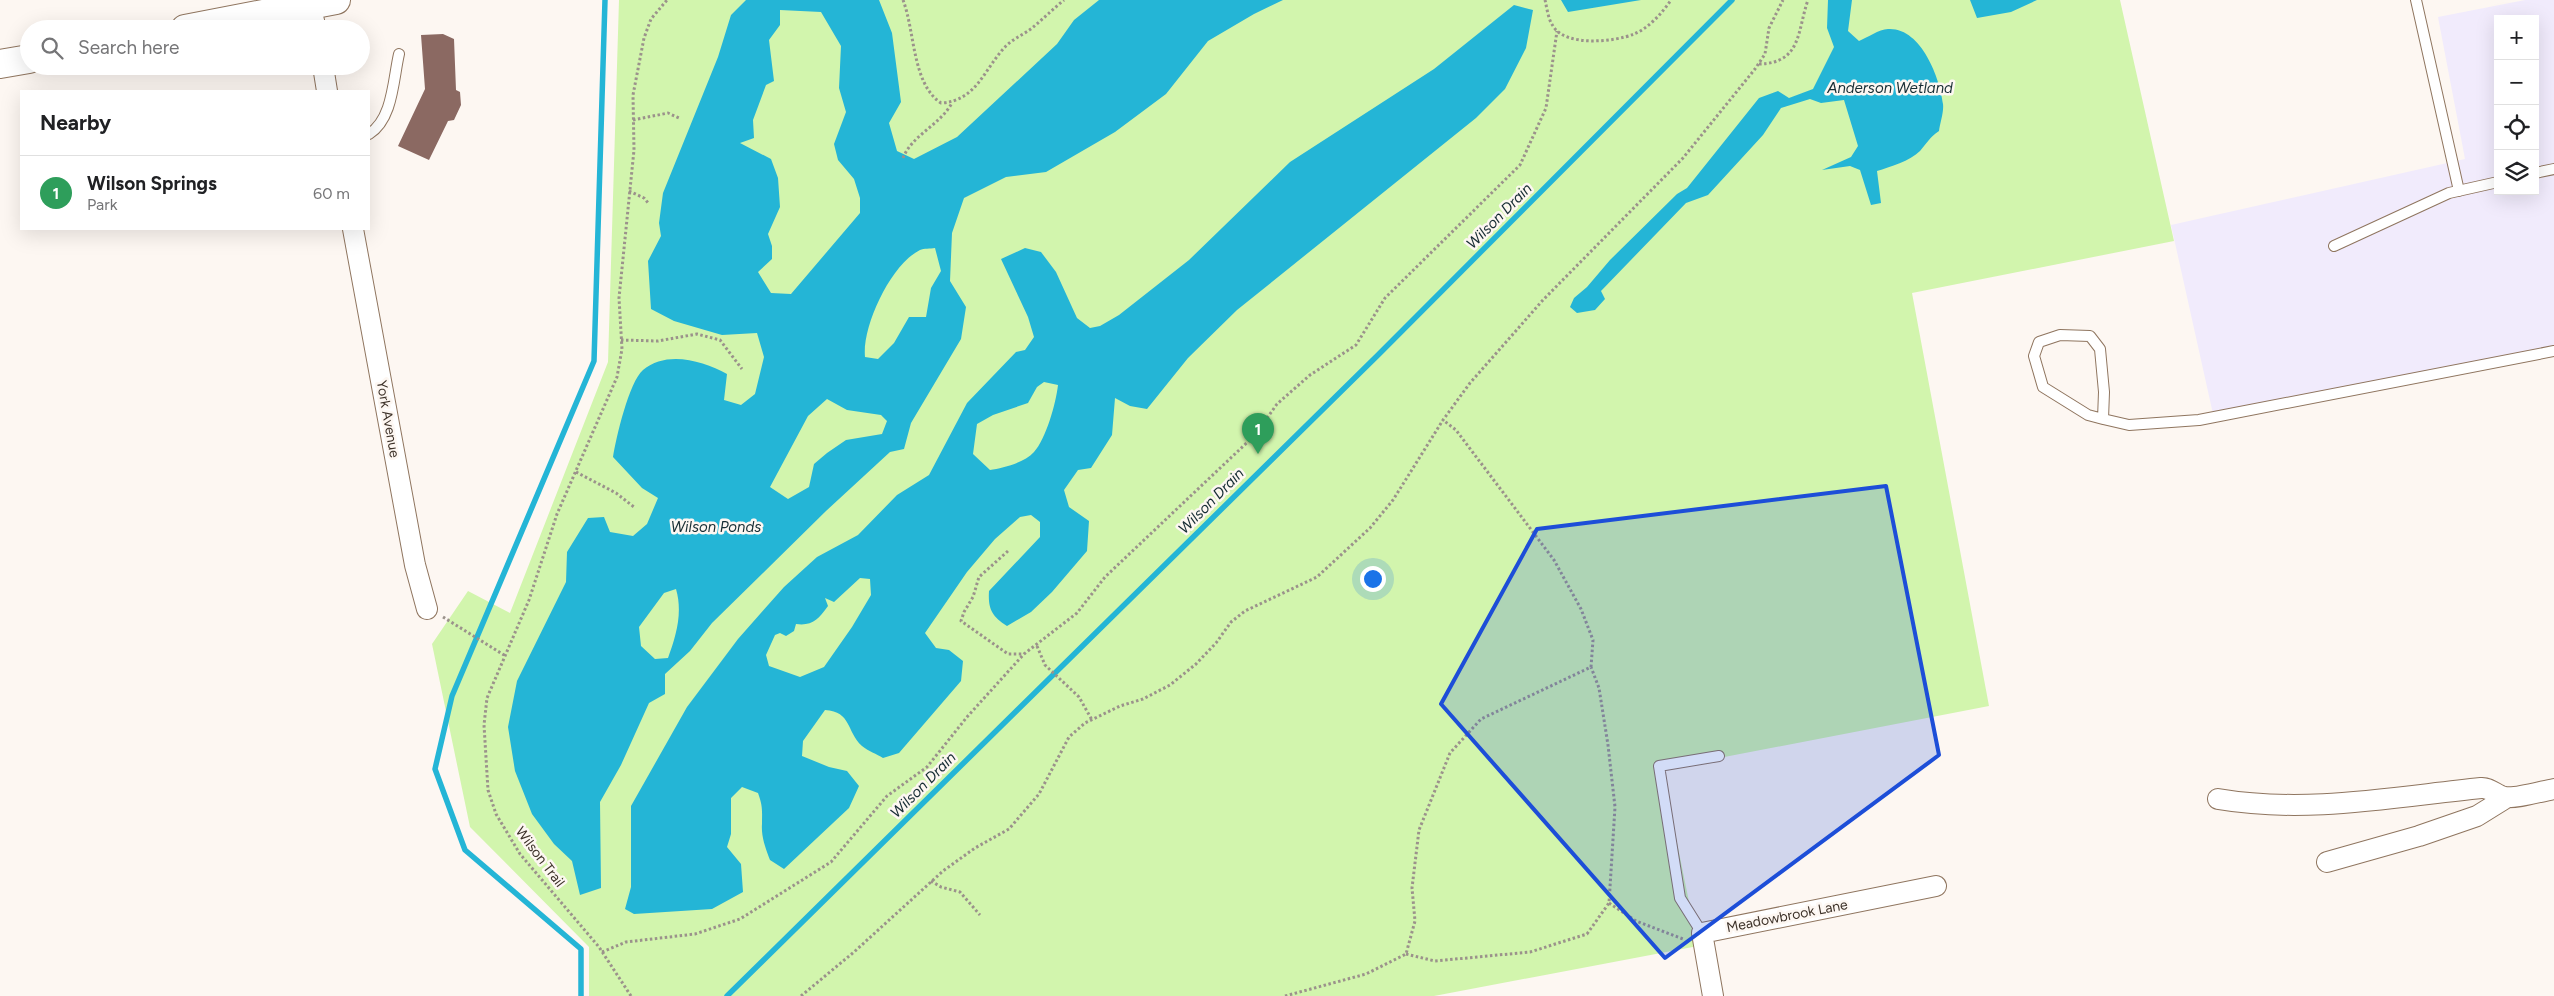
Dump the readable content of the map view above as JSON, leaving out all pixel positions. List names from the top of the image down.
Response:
{
  "streets": {
    "street": ["York Avenue", "Meadowbrook Lane"],
    "path": ["Wilson Trail"]
  },
  "water": ["Anderson Wetland", "Wilson Drain", "Wilson Ponds"],
  "page": {
    "map_buttons": ["+", "−"],
    "search": "Search here",
    "heading": "Nearby",
    "list": [
      {
        "mark": "1",
        "name": "Wilson Springs",
        "note": "Park",
        "value": "60 m"
      }
    ],
    "pins": "1"
  }
}
